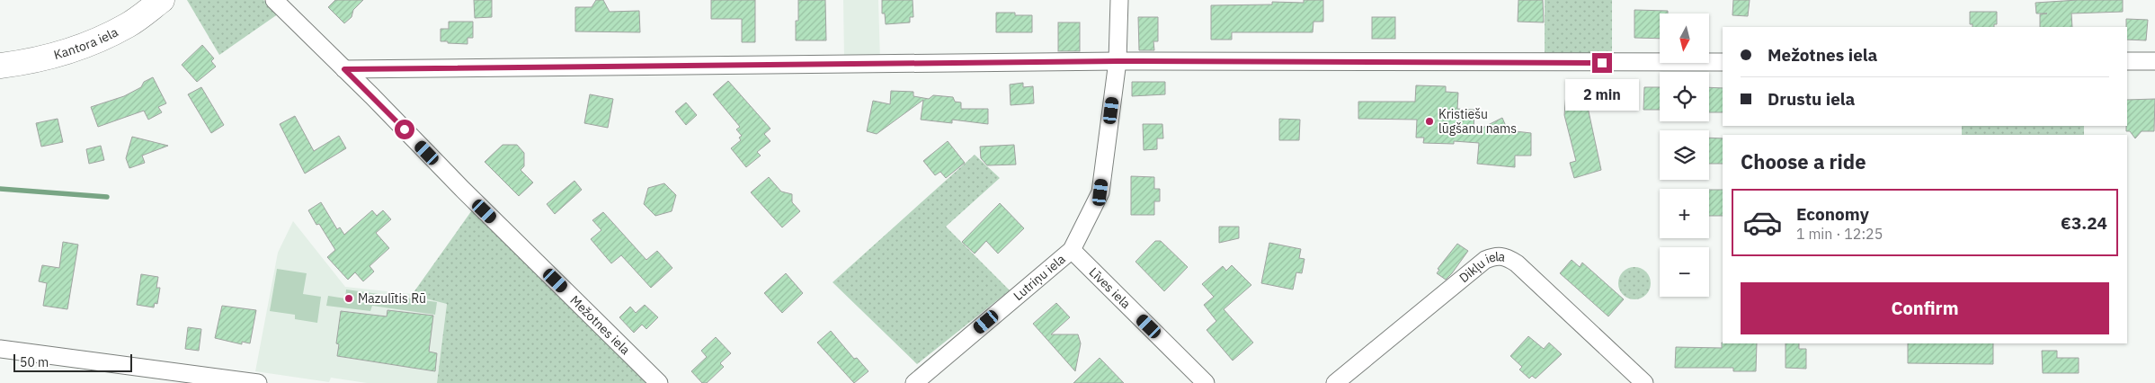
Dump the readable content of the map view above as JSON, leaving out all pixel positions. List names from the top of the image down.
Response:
{
  "streets": {
    "main road": ["Kantora iela"],
    "street": [
      "Dikļu iela",
      "Lutriņu iela",
      "Līves iela",
      "Mežotnes iela"
    ]
  },
  "crossings": [
    ["Lutriņu iela", "Līves iela"]
  ],
  "places": ["Kristiešu lūgšanu nams", "Mazulītis Rū"],
  "scale_bar": "50 m",
  "north": "bottom",
  "page": {
    "map_buttons": ["+", "−"],
    "banner": ["Mežotnes iela", "Drustu iela"],
    "bubble": "2 min",
    "heading": "Choose a ride",
    "list": [
      {
        "name": "Economy",
        "note": "1 min · 12:25",
        "value": "€3.24"
      }
    ],
    "buttons": "Confirm",
    "scale": "50 m"
  }
}
